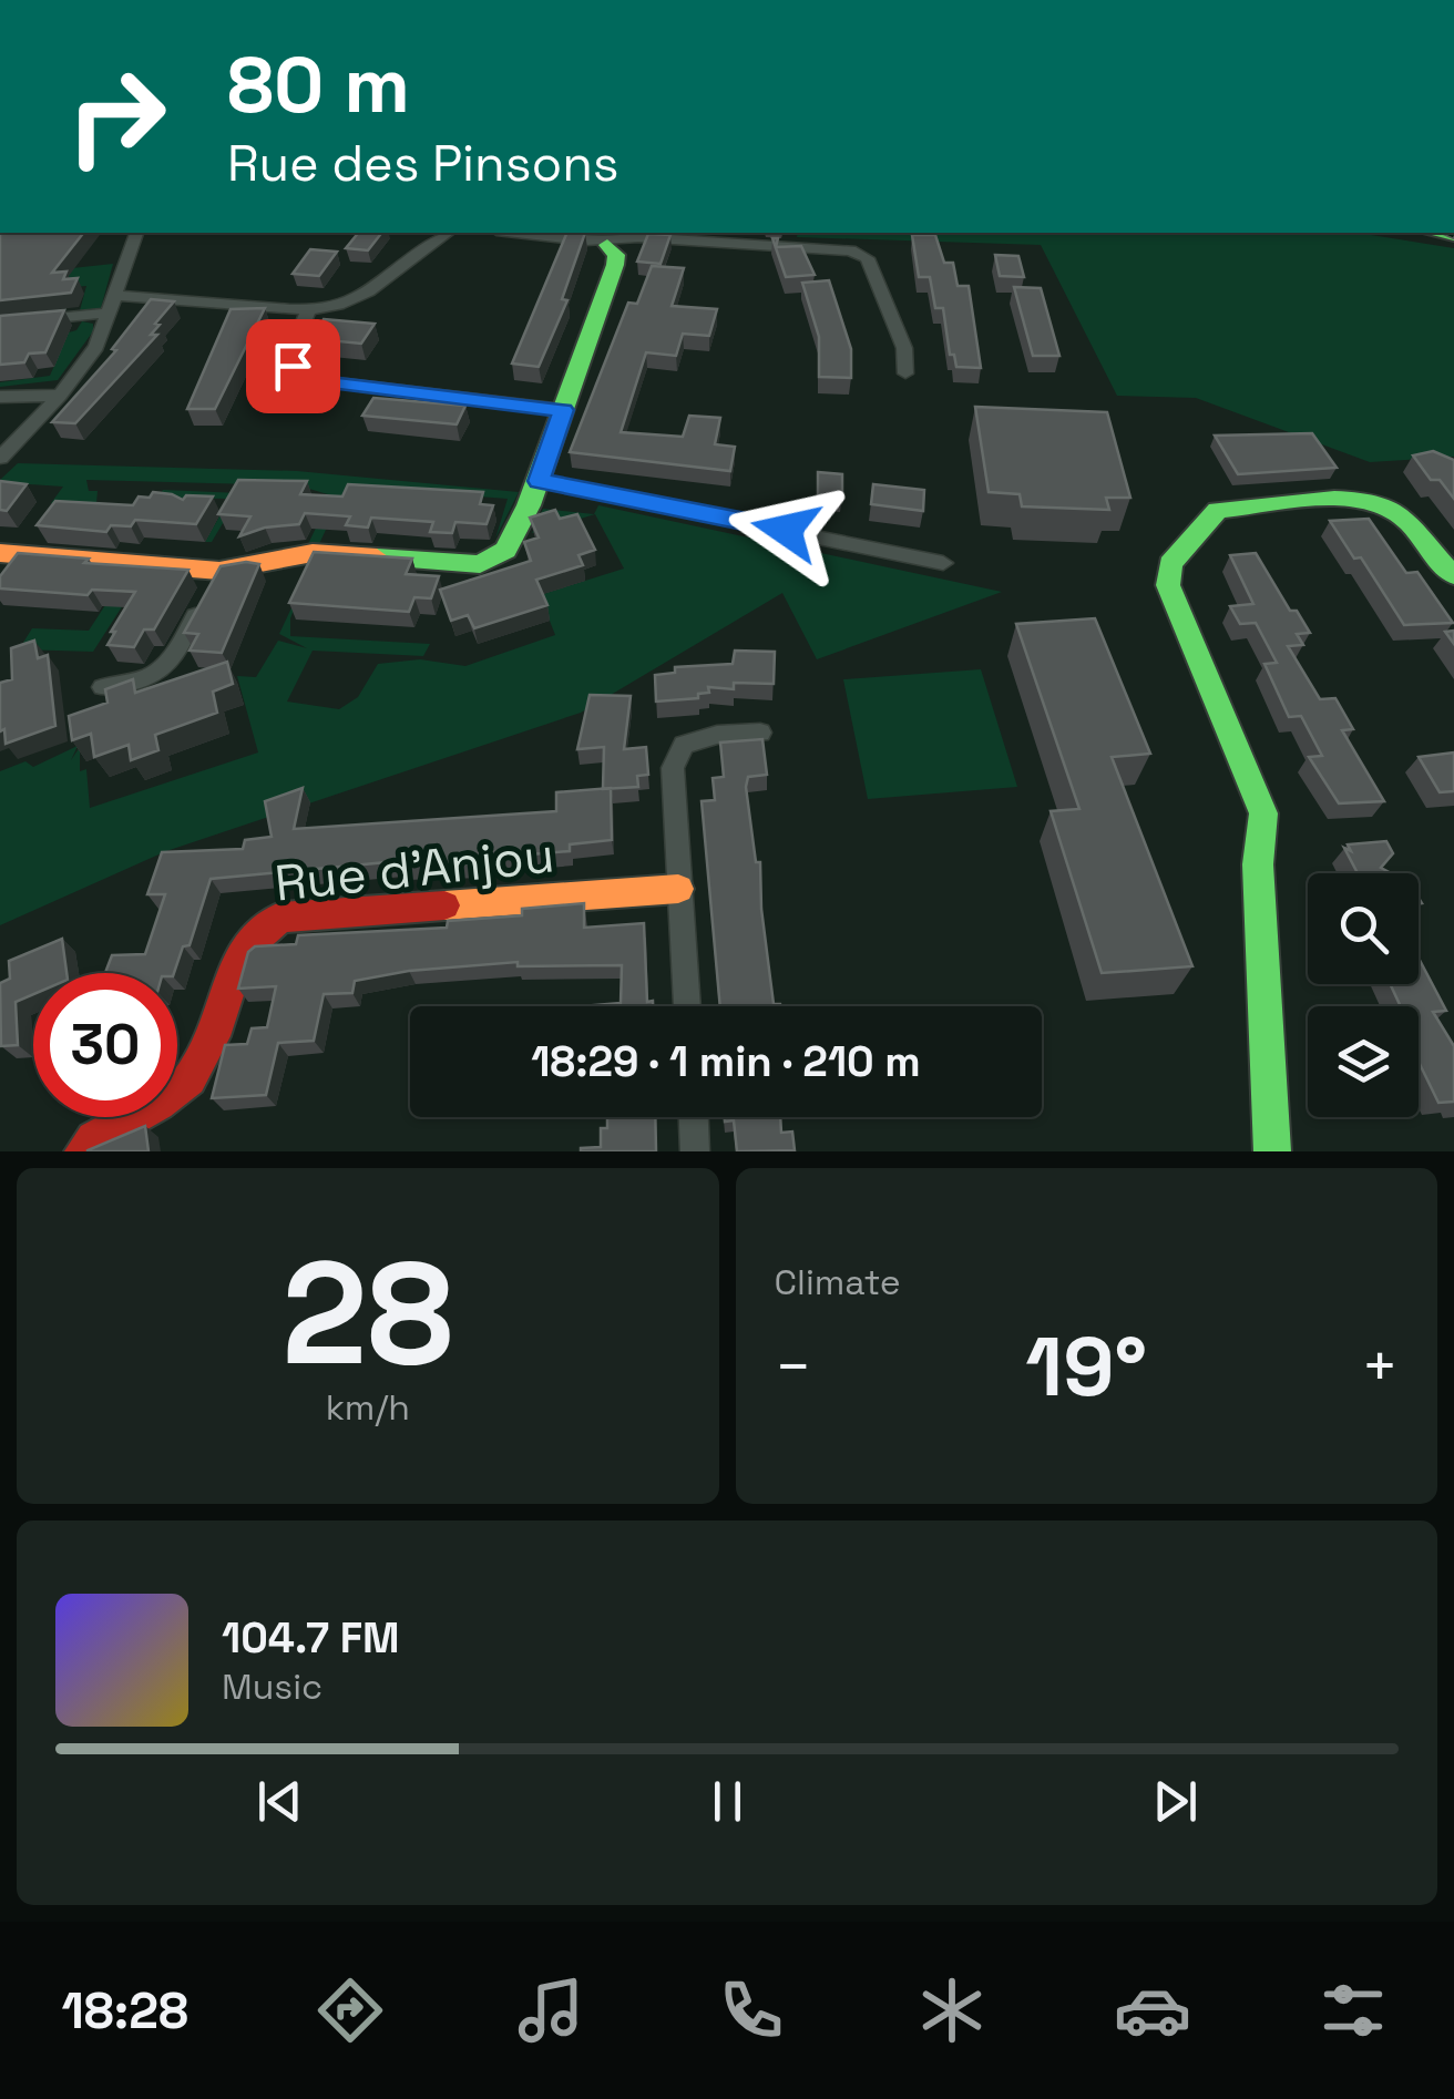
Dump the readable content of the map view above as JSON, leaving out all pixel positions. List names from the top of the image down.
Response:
{
  "streets": {
    "main road": ["Rue d'Anjou"]
  },
  "page": {
    "turn": ["80 m", "Rue des Pinsons"],
    "limit": "30",
    "trip": "18:29 · 1 min · 210 m",
    "tile": [
      ["28", "km/h"],
      "Climate"
    ],
    "heat": ["−", "19°", "+"],
    "song": ["104.7 FM", "Music"],
    "tabs": "18:28"
  }
}
